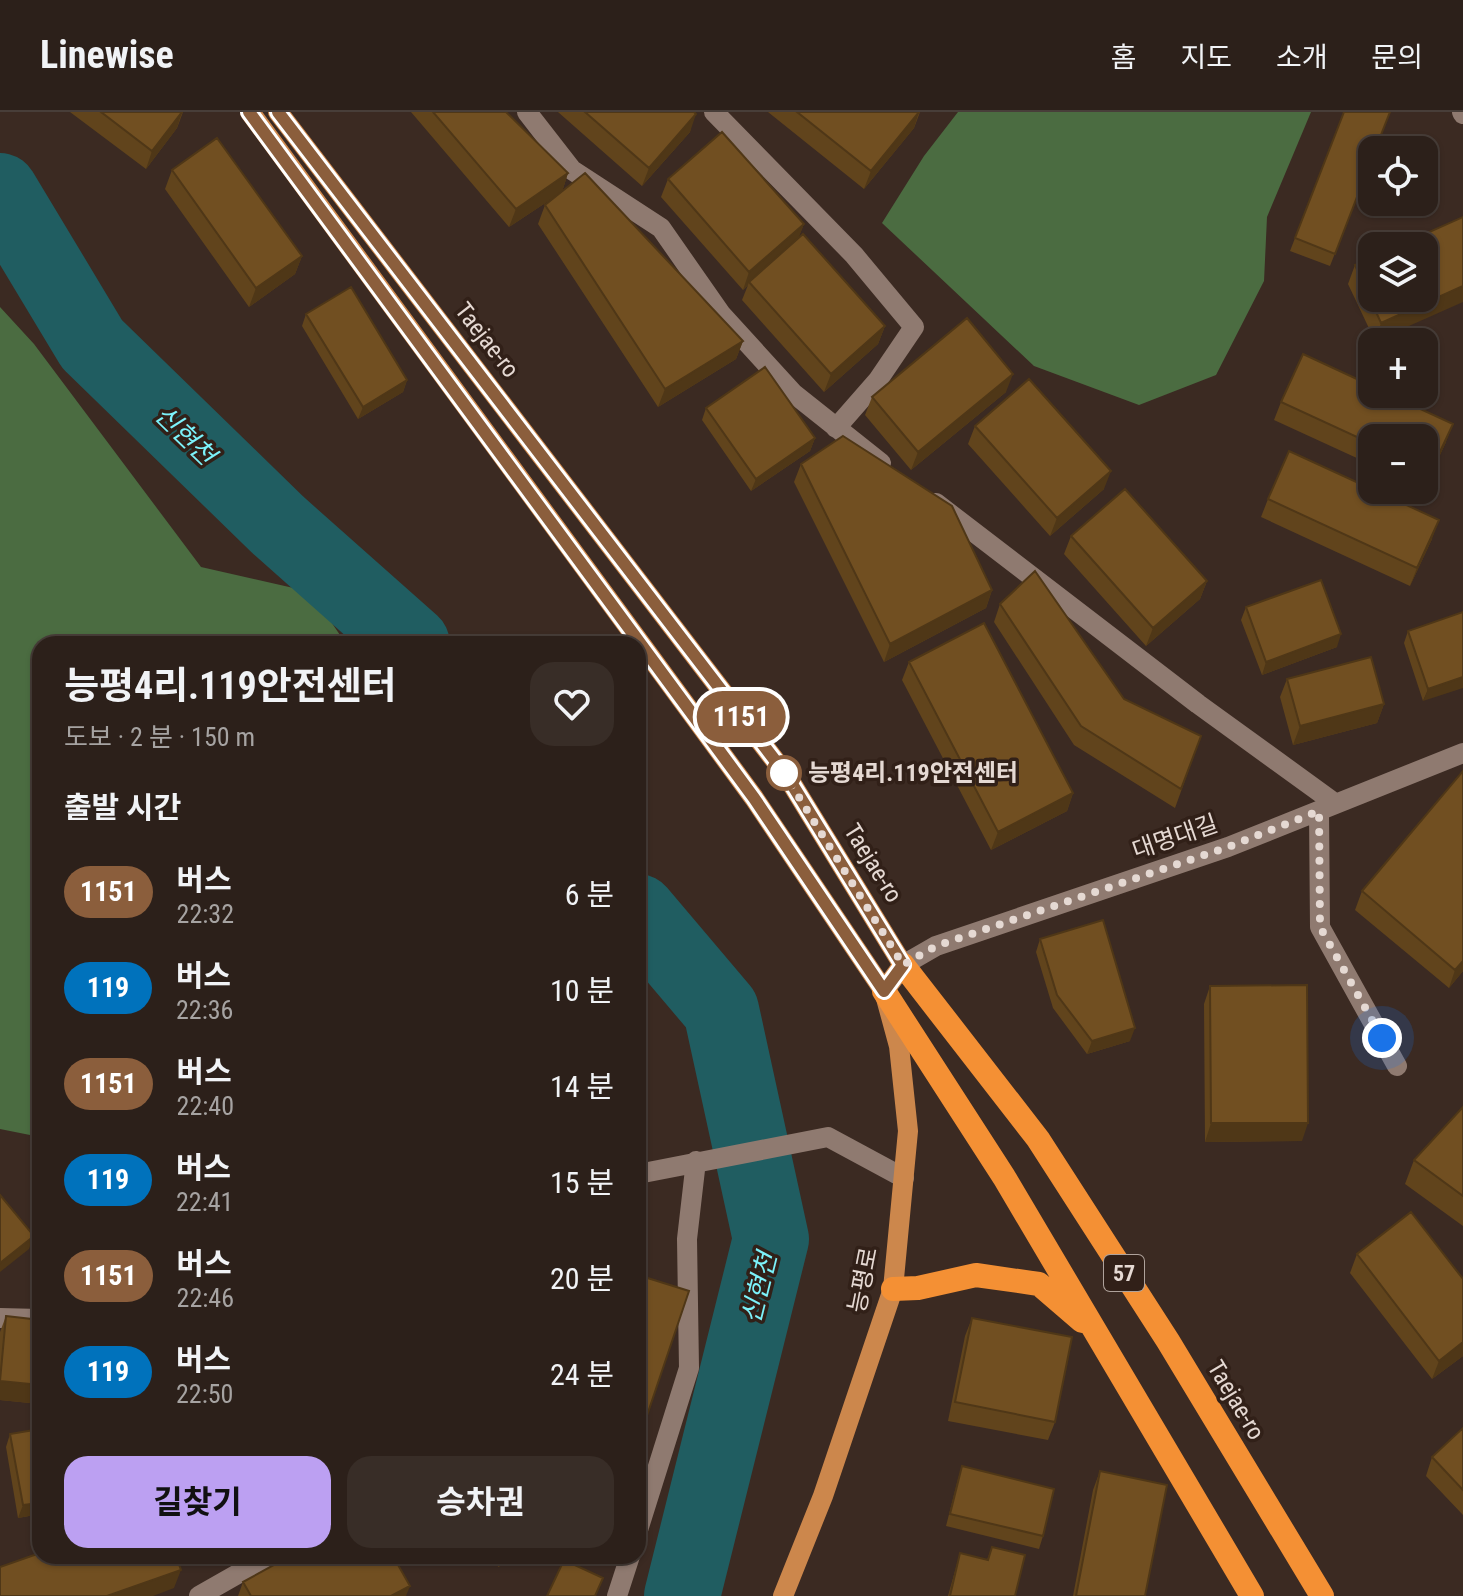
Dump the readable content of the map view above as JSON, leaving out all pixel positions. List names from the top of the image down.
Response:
{
  "streets": {
    "highway": ["Taejae-ro", "57"],
    "main road": ["능평로"],
    "street": ["대명대길"]
  },
  "crossings": [
    ["Taejae-ro", "대명대길"],
    ["57", "능평로"]
  ],
  "water": ["신현천"],
  "places": ["능평4리.119안전센터"],
  "lines": ["bus line 1151"],
  "page": {
    "header": "Linewise",
    "nav": [
      "홈",
      "지도",
      "소개",
      "문의"
    ],
    "on_map": "1151",
    "map_buttons": ["+", "−"],
    "heading": [
      ["능평4리.119안전센터", "도보 · 2 분 · 150 m"],
      "출발 시간"
    ],
    "list": [
      {
        "mark": "1151",
        "name": "버스",
        "note": "22:32",
        "value": "6 분"
      },
      {
        "mark": "119",
        "name": "버스",
        "note": "22:36",
        "value": "10 분"
      },
      {
        "mark": "1151",
        "name": "버스",
        "note": "22:40",
        "value": "14 분"
      },
      {
        "mark": "119",
        "name": "버스",
        "note": "22:41",
        "value": "15 분"
      },
      {
        "mark": "1151",
        "name": "버스",
        "note": "22:46",
        "value": "20 분"
      },
      {
        "mark": "119",
        "name": "버스",
        "note": "22:50",
        "value": "24 분"
      }
    ],
    "buttons": ["길찾기", "승차권"]
  }
}
